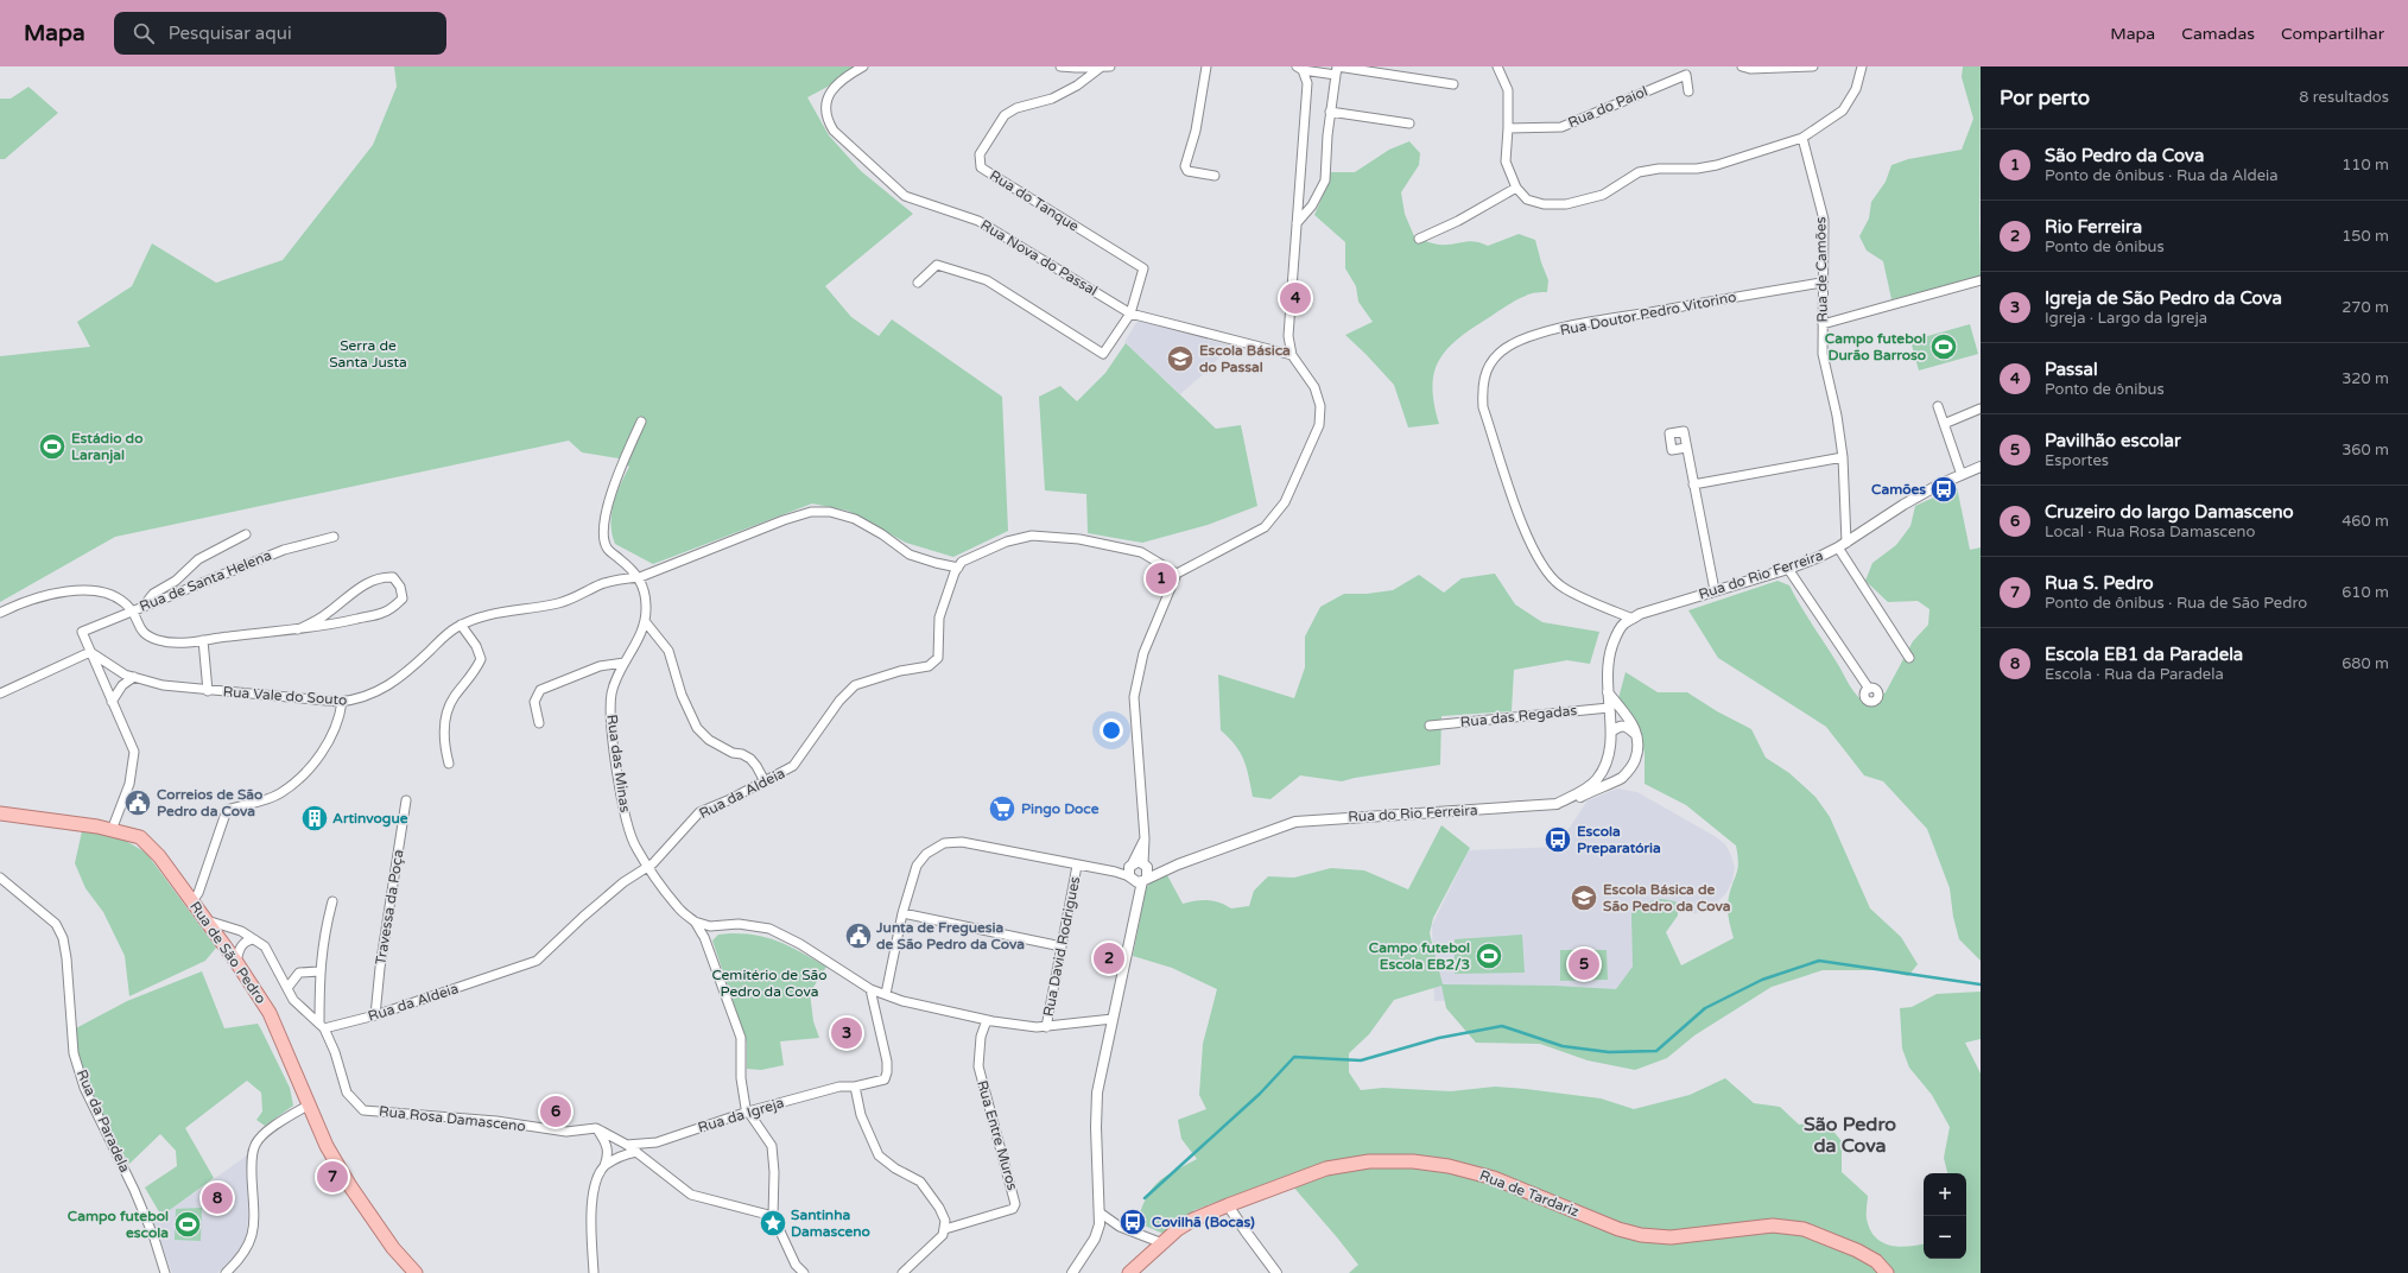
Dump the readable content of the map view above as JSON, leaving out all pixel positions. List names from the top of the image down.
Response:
{
  "streets": {
    "main road": ["Rua de São Pedro", "Rua de Tardariz"],
    "street": [
      "Rua do Paiol",
      "Rua do Tanque",
      "Rua Nova do Passal",
      "Rua de Camões",
      "Rua Doutor Pedro Vitorino",
      "Rua do Rio Ferreira",
      "Rua de Santa Helena",
      "Rua Vale do Souto",
      "Rua das Regadas",
      "Rua das Minas",
      "Rua da Aldeia",
      "Travessa da Poça",
      "Rua David Rodrigues",
      "Rua da Igreja",
      "Rua Rosa Damasceno",
      "Rua da Paradela",
      "Rua Entre Muros"
    ]
  },
  "crossings": [
    ["Rua do Tanque", "Rua Nova do Passal"],
    ["Rua de Camões", "Rua Doutor Pedro Vitorino"],
    ["Rua de Camões", "Rua do Rio Ferreira"],
    ["Rua Doutor Pedro Vitorino", "Rua do Rio Ferreira"],
    ["Rua do Rio Ferreira", "Rua das Regadas"],
    ["Rua Vale do Souto", "Rua da Aldeia"],
    ["Rua das Minas", "Rua da Aldeia"],
    ["Rua da Aldeia", "Travessa da Poça"],
    ["Rua da Aldeia", "Rua Rosa Damasceno"],
    ["Rua de São Pedro", "Rua Rosa Damasceno"]
  ],
  "districts": ["São Pedro da Cova"],
  "parks": ["Serra de Santa Justa", "Cemitério de São Pedro da Cova"],
  "places": {
    "sports": [
      "Campo futebol Durão Barroso",
      "Estádio do Laranjal",
      "Campo futebol Escola EB2/3",
      "Campo futebol escola"
    ],
    "school or university": ["Escola Básica do Passal", "Escola Básica de São Pedro da Cova"],
    "bus stop": ["Camões", "Escola Preparatória", "Covilhã (Bocas)"],
    "public building": ["Correios de São Pedro da Cova", "Junta de Freguesia de São Pedro da Cova"],
    "supermarket": ["Pingo Doce"],
    "building": ["Artinvogue"],
    "place": ["Santinha Damasceno"]
  },
  "page": {
    "header": "Mapa",
    "search": "Pesquisar aqui",
    "nav": ["Mapa", "Camadas", "Compartilhar"],
    "heading": ["Por perto", "8 resultados"],
    "list": [
      {
        "mark": "1",
        "name": "São Pedro da Cova",
        "note": "Ponto de ônibus · Rua da Aldeia",
        "value": "110 m"
      },
      {
        "mark": "2",
        "name": "Rio Ferreira",
        "note": "Ponto de ônibus",
        "value": "150 m"
      },
      {
        "mark": "3",
        "name": "Igreja de São Pedro da Cova",
        "note": "Igreja · Largo da Igreja",
        "value": "270 m"
      },
      {
        "mark": "4",
        "name": "Passal",
        "note": "Ponto de ônibus",
        "value": "320 m"
      },
      {
        "mark": "5",
        "name": "Pavilhão escolar",
        "note": "Esportes",
        "value": "360 m"
      },
      {
        "mark": "6",
        "name": "Cruzeiro do largo Damasceno",
        "note": "Local · Rua Rosa Damasceno",
        "value": "460 m"
      },
      {
        "mark": "7",
        "name": "Rua S. Pedro",
        "note": "Ponto de ônibus · Rua de São Pedro",
        "value": "610 m"
      },
      {
        "mark": "8",
        "name": "Escola EB1 da Paradela",
        "note": "Escola · Rua da Paradela",
        "value": "680 m"
      }
    ],
    "pins": [
      "4",
      "1",
      "2",
      "5",
      "3",
      "6",
      "7",
      "8"
    ],
    "map_buttons": ["+", "−"]
  }
}
